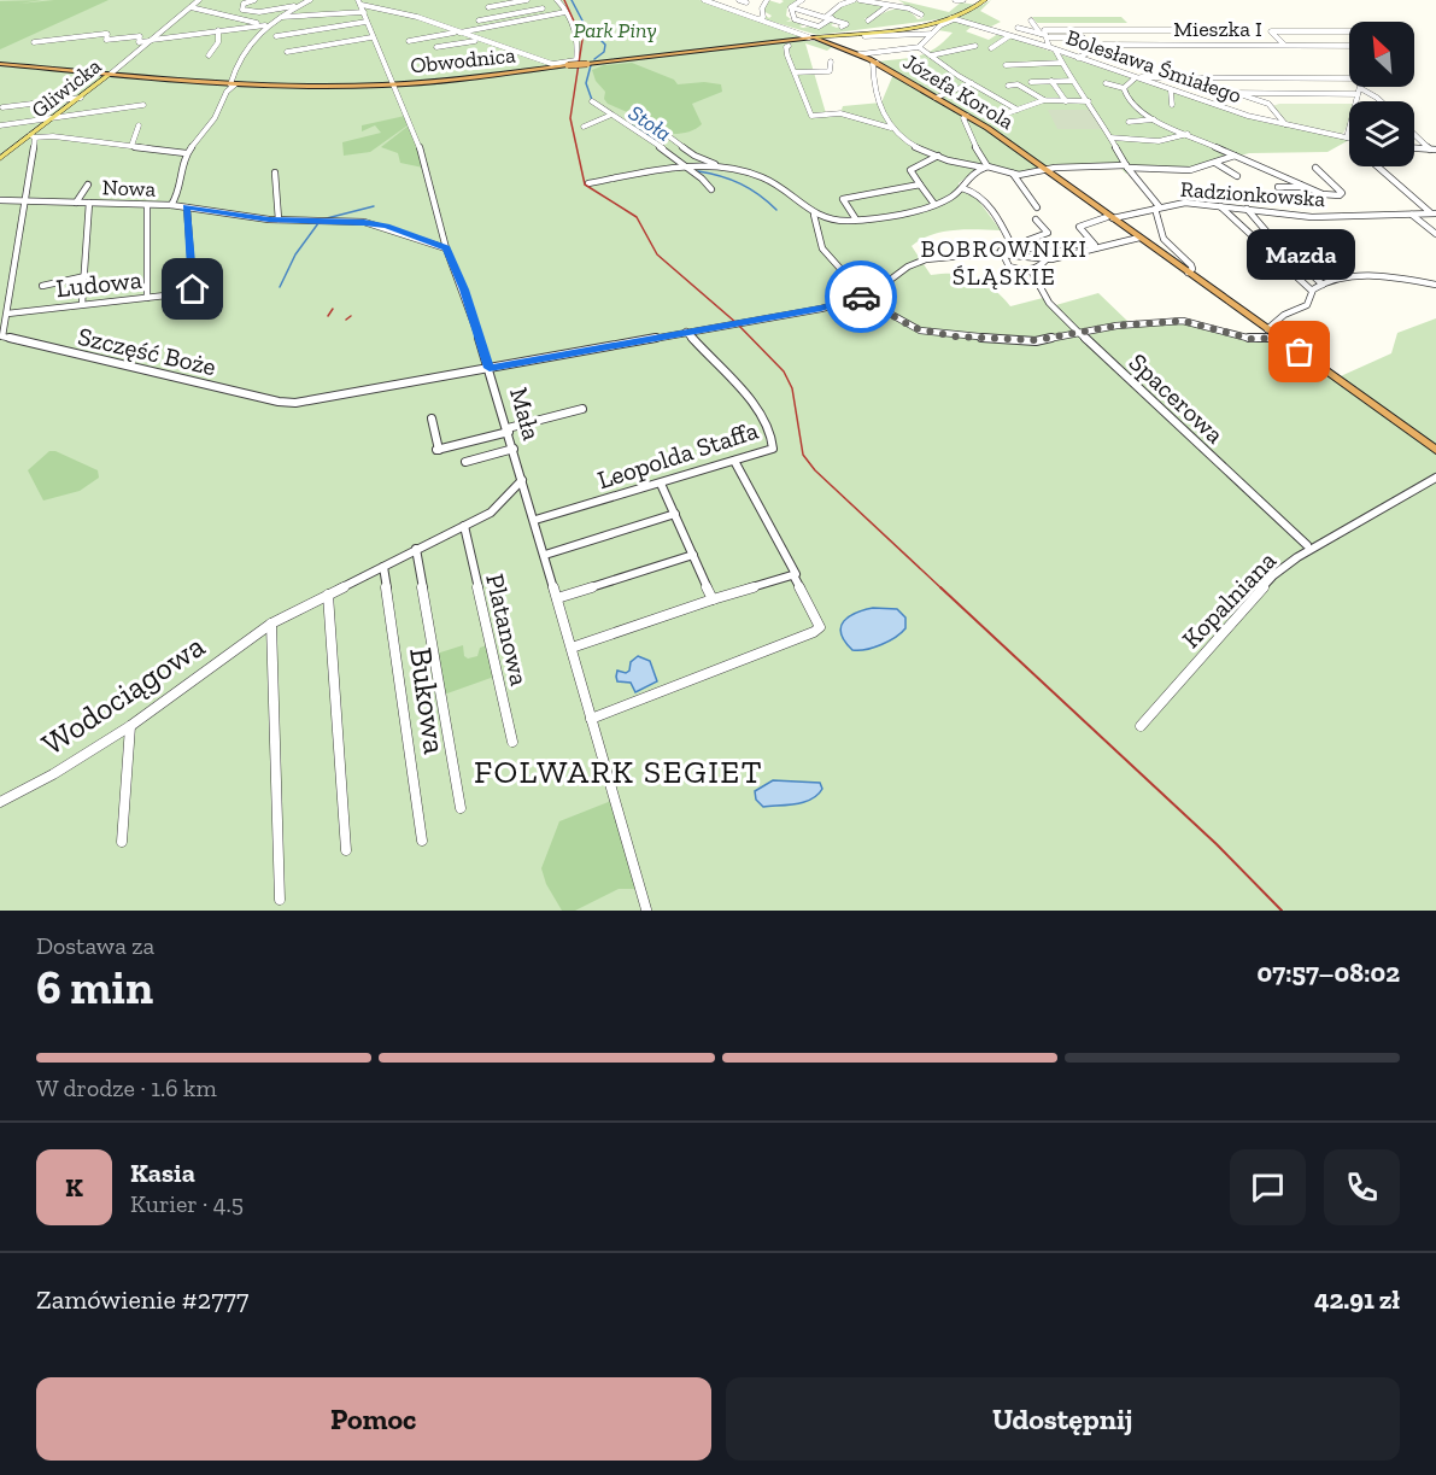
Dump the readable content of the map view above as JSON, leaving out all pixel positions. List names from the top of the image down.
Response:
{
  "streets": {
    "highway": ["Obwodnica", "Józefa Korola"],
    "main road": ["Gliwicka"],
    "street": [
      "Mieszka I",
      "Bolesława Śmiałego",
      "Nowa",
      "Radzionkowska",
      "Ludowa",
      "Szczęść Boże",
      "Spacerowa",
      "Mała",
      "Leopolda Staffa",
      "Kopalniana",
      "Platanowa",
      "Wodociągowa",
      "Bukowa"
    ]
  },
  "crossings": [
    ["Mieszka I", "Bolesława Śmiałego"],
    ["Obwodnica", "Bolesława Śmiałego"],
    ["Obwodnica", "Gliwicka"],
    ["Obwodnica", "Józefa Korola"],
    ["Obwodnica", "Mała"],
    ["Gliwicka", "Szczęść Boże"],
    ["Józefa Korola", "Radzionkowska"],
    ["Nowa", "Ludowa"],
    ["Nowa", "Szczęść Boże"],
    ["Ludowa", "Szczęść Boże"],
    ["Szczęść Boże", "Mała"],
    ["Mała", "Leopolda Staffa"],
    ["Mała", "Wodociągowa"],
    ["Platanowa", "Wodociągowa"],
    ["Wodociągowa", "Bukowa"]
  ],
  "districts": ["BOBROWNIKI ŚLĄSKIE", "FOLWARK SEGIET"],
  "water": ["Stoła"],
  "parks": ["Park Piny"],
  "places": ["Mazda"],
  "north": "top left",
  "page": {
    "bubble": "Mazda",
    "heading": ["6 min", "Dostawa za", "07:57–08:02"],
    "panel": [
      "Kasia",
      "Kurier · 4.5",
      "Zamówienie #2777",
      "42.91 zł"
    ],
    "bar": "W drodze · 1.6 km",
    "round": "K",
    "buttons": ["Pomoc", "Udostępnij"]
  }
}
